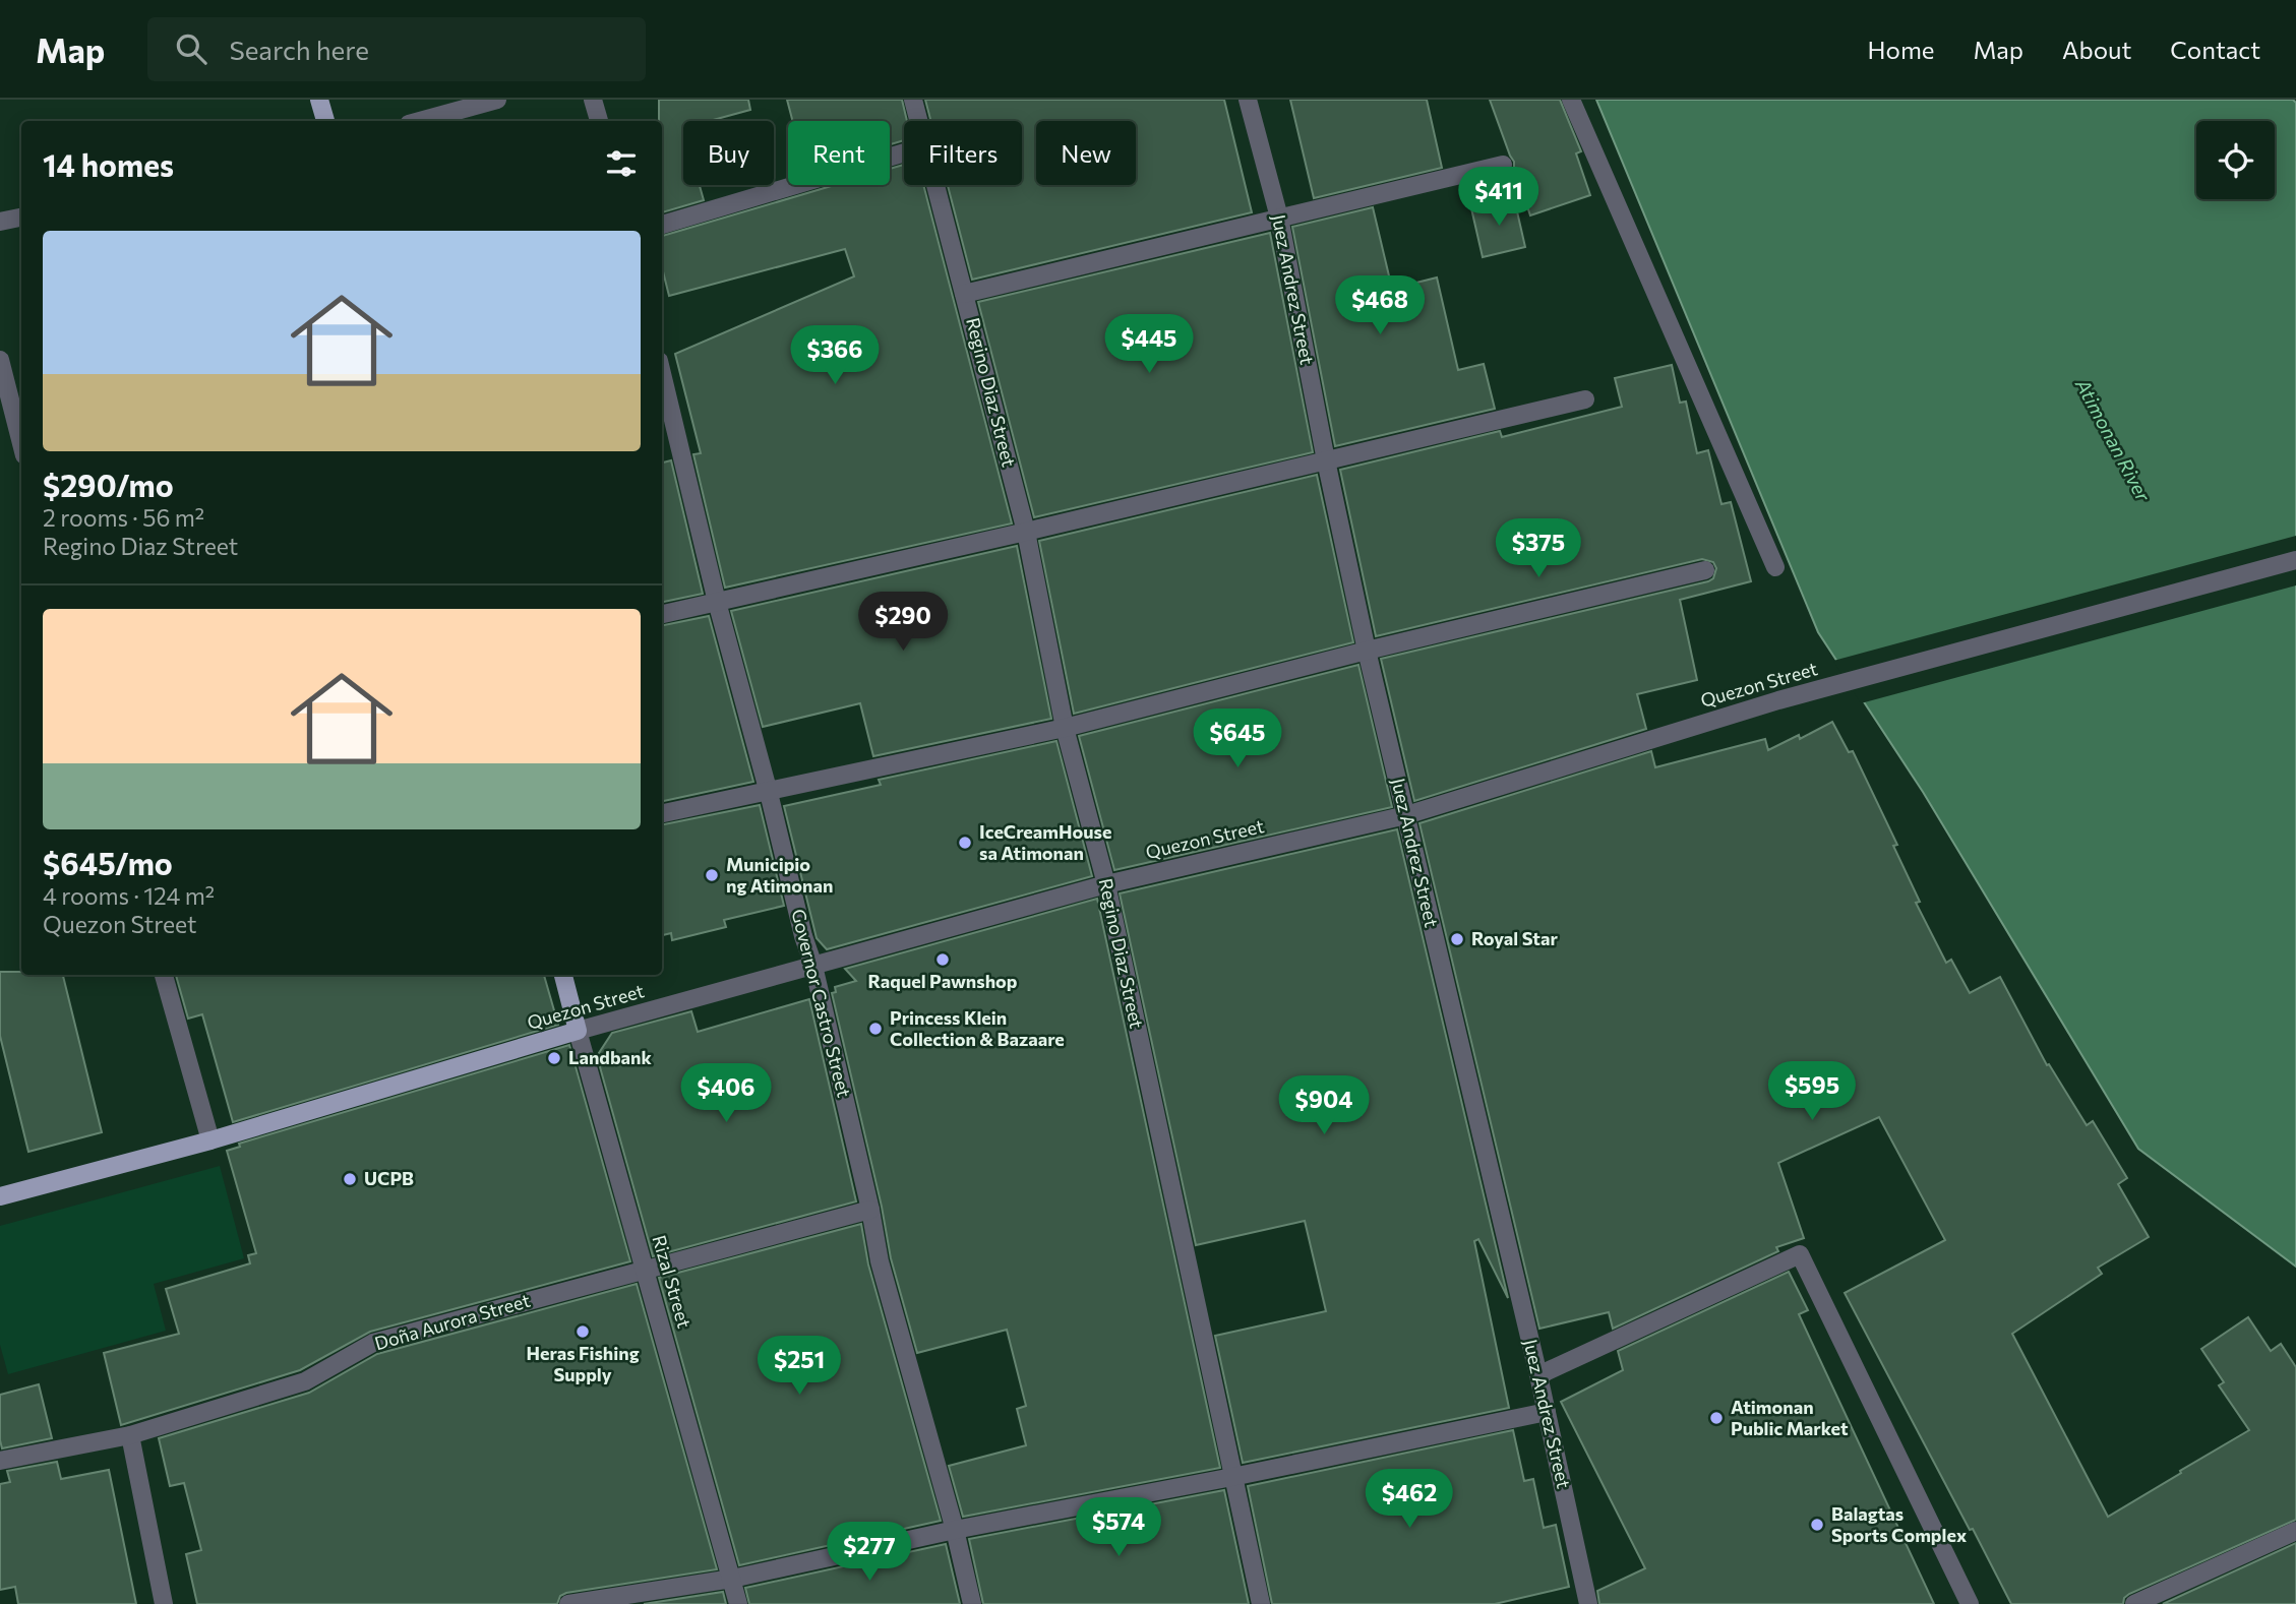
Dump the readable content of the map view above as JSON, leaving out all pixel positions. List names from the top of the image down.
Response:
{
  "streets": {
    "main road": ["Quezon Street", "Rizal Street"],
    "street": [
      "Juez Andrez Street",
      "Regino Diaz Street",
      "Governor Castro Street",
      "Doña Aurora Street"
    ]
  },
  "crossings": [
    ["Juez Andrez Street", "Quezon Street"],
    ["Regino Diaz Street", "Quezon Street"],
    ["Quezon Street", "Governor Castro Street"],
    ["Quezon Street", "Rizal Street"],
    ["Governor Castro Street", "Doña Aurora Street"],
    ["Rizal Street", "Doña Aurora Street"]
  ],
  "water": ["Atimonan River"],
  "places": [
    "IceCreamHouse sa Atimonan",
    "Municipio ng Atimonan",
    "Royal Star",
    "Raquel Pawnshop",
    "Princess Klein Collection & Bazaare",
    "Landbank",
    "UCPB",
    "Heras Fishing Supply",
    "Atimonan Public Market",
    "Balagtas Sports Complex"
  ],
  "page": {
    "header": "Map",
    "search": "Search here",
    "nav": [
      "Home",
      "Map",
      "About",
      "Contact"
    ],
    "chip": [
      "Buy",
      "Rent",
      "Filters",
      "New"
    ],
    "heading": "14 homes",
    "price": [
      "$411",
      "$468",
      "$445",
      "$366",
      "$375",
      "$290",
      "$645",
      "$595",
      "$406",
      "$904",
      "$251",
      "$462",
      "$574",
      "$277"
    ],
    "list": [
      {
        "name": "$290/mo",
        "note": "2 rooms · 56 m² · Regino Diaz Street"
      },
      {
        "name": "$645/mo",
        "note": "4 rooms · 124 m² · Quezon Street"
      }
    ]
  }
}
